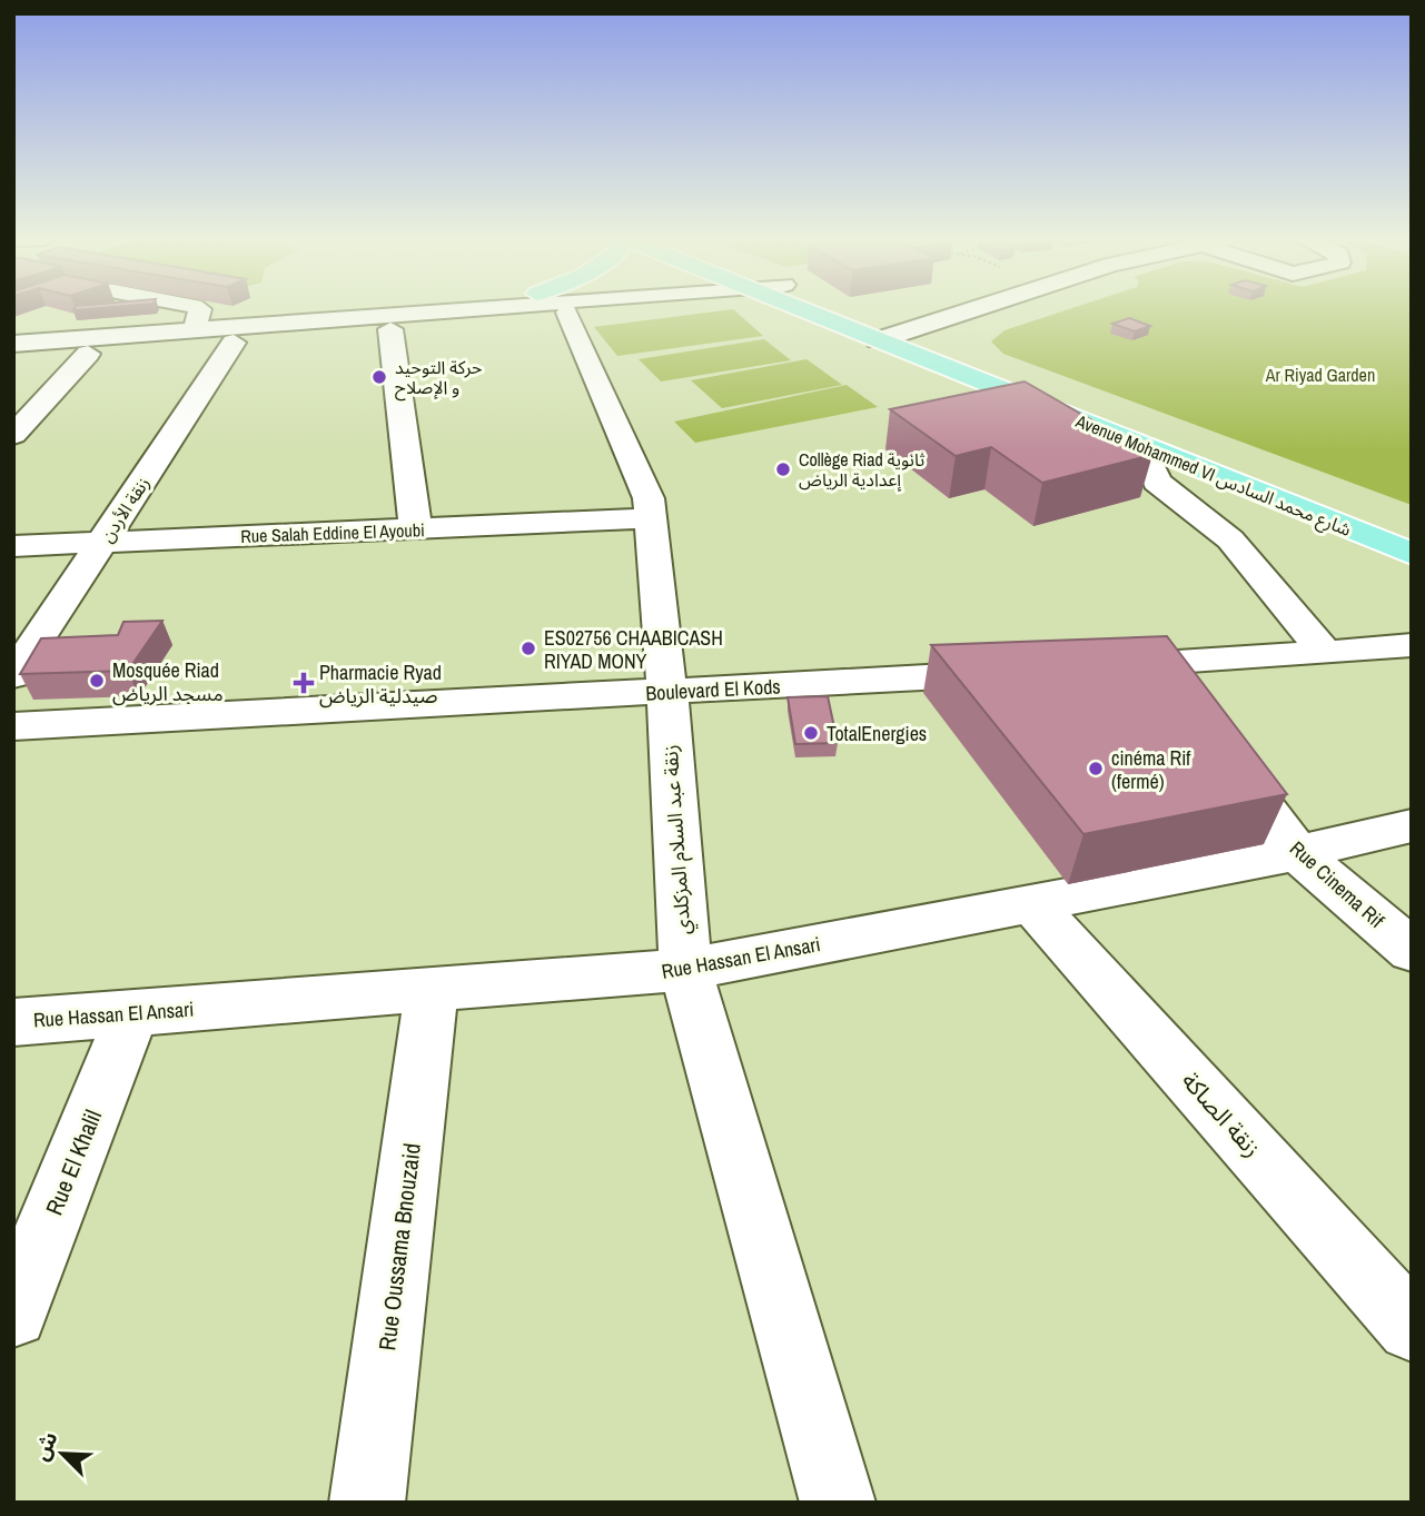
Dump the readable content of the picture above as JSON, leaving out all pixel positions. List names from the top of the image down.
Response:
{
  "streets": {
    "main road": ["Avenue Mohammed VI شارع محمد السادس"],
    "street": [
      "زنقة الأردن",
      "Rue Salah Eddine El Ayoubi",
      "Boulevard El Kods",
      "زنقة عبد السلام المزكلدي",
      "Rue Cinema Rif",
      "Rue Hassan El Ansari",
      "زنقة الصاكة",
      "Rue El Khalil",
      "Rue Oussama Bnouzaid"
    ]
  },
  "crossings": [
    ["زنقة الأردن", "Rue Salah Eddine El Ayoubi"],
    ["Rue Salah Eddine El Ayoubi", "زنقة عبد السلام المزكلدي"],
    ["Boulevard El Kods", "زنقة عبد السلام المزكلدي"],
    ["زنقة عبد السلام المزكلدي", "Rue Hassan El Ansari"],
    ["Rue Cinema Rif", "Rue Hassan El Ansari"],
    ["Rue Hassan El Ansari", "زنقة الصاكة"],
    ["Rue Hassan El Ansari", "Rue El Khalil"],
    ["Rue Hassan El Ansari", "Rue Oussama Bnouzaid"]
  ],
  "parks": ["Ar Riyad Garden"],
  "places": {
    "other": [
      "حركة التوحيد و الإصلاح",
      "Collège Riad ثانوية إعدادية الرياض",
      "ES02756 CHAABICASH RIYAD MONY",
      "Mosquée Riad مسجد الرياض",
      "TotalEnergies",
      "cinéma Rif (fermé)"
    ],
    "health": ["Pharmacie Ryad صيدلية الرياض"]
  },
  "north": "top left"
}
